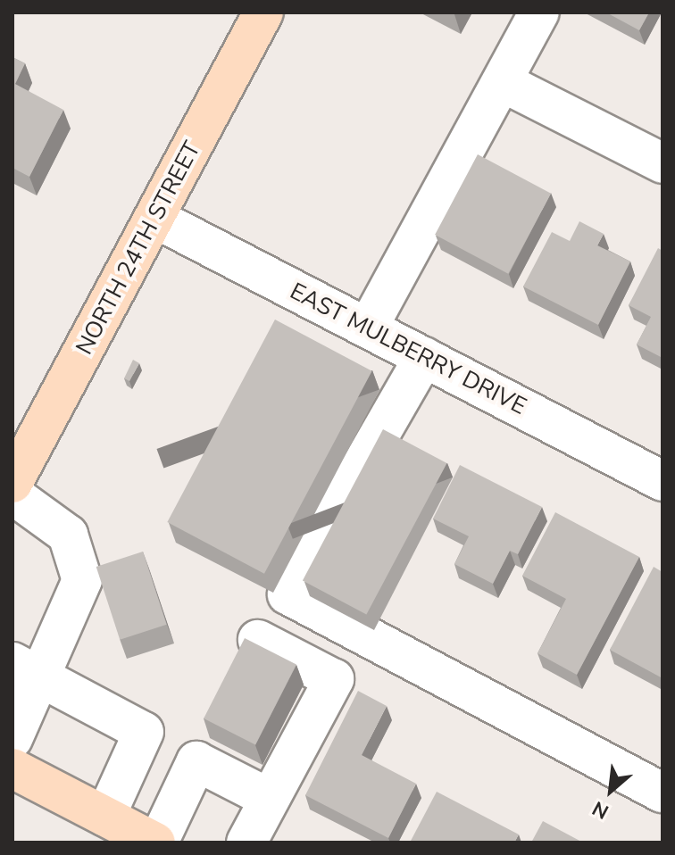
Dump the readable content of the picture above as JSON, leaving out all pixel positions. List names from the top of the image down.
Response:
{
  "streets": {
    "main road": ["NORTH 24TH STREET"],
    "street": ["EAST MULBERRY DRIVE"]
  },
  "crossings": [
    ["NORTH 24TH STREET", "EAST MULBERRY DRIVE"]
  ],
  "north": "bottom left"
}
